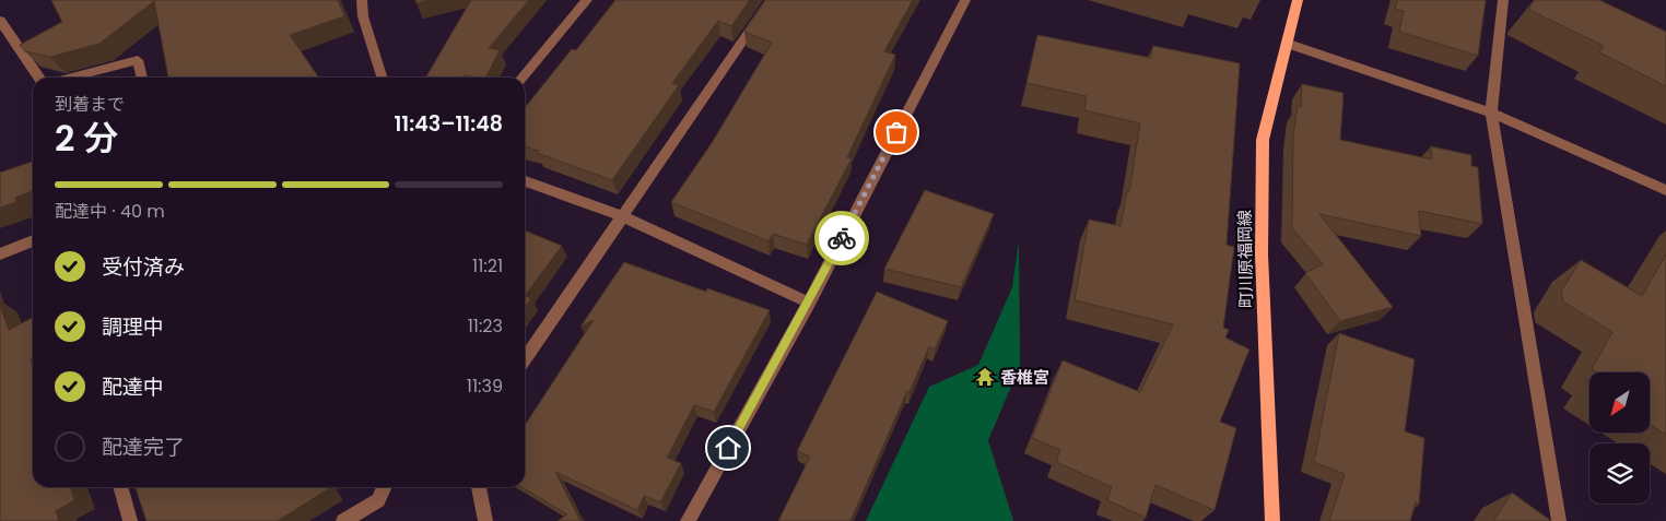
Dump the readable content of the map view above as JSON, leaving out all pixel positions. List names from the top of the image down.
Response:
{
  "streets": {
    "main road": ["町川原福岡線"]
  },
  "places": {
    "temple": ["香椎宮"]
  },
  "north": "bottom left",
  "page": {
    "heading": ["2 分", "到着まで", "11:43–11:48"],
    "bar": "配達中 · 40 m",
    "list": [
      ["受付済み", "11:21"],
      ["調理中", "11:23"],
      ["配達中", "11:39"],
      "配達完了"
    ]
  }
}
